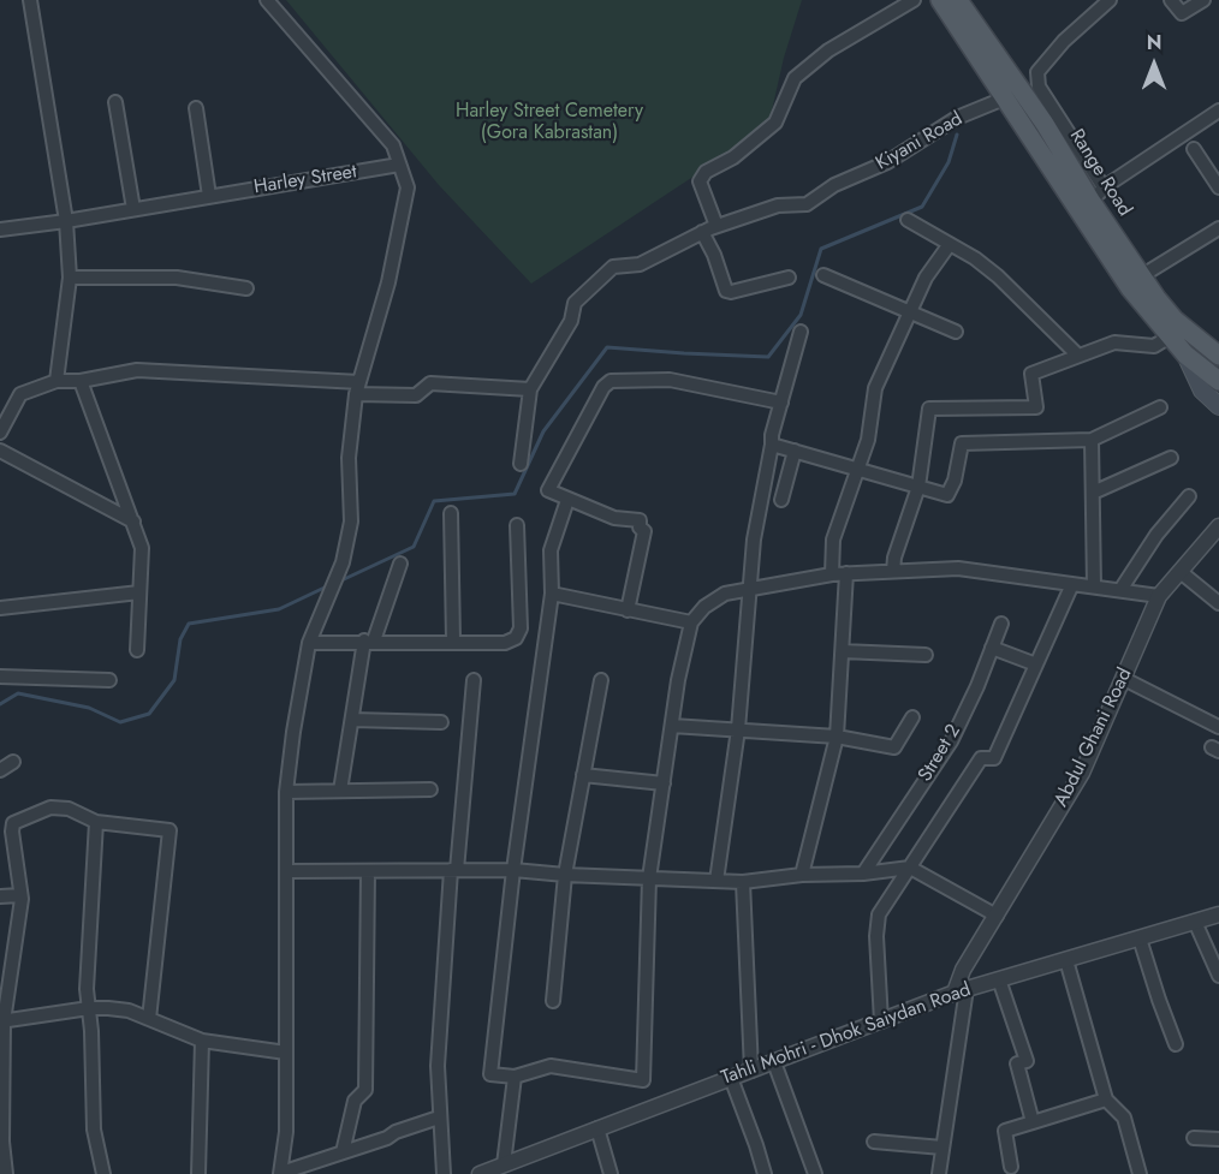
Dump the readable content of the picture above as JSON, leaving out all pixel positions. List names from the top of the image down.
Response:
{
  "streets": {
    "main road": ["Range Road"],
    "street": [
      "Kiyani Road",
      "Harley Street",
      "Abdul Ghani Road",
      "Street 2",
      "Tahli Mohri - Dhok Saiydan Road"
    ]
  },
  "crossings": [
    ["Abdul Ghani Road", "Tahli Mohri - Dhok Saiydan Road"]
  ],
  "parks": ["Harley Street Cemetery (Gora Kabrastan)"],
  "north": "top"
}
